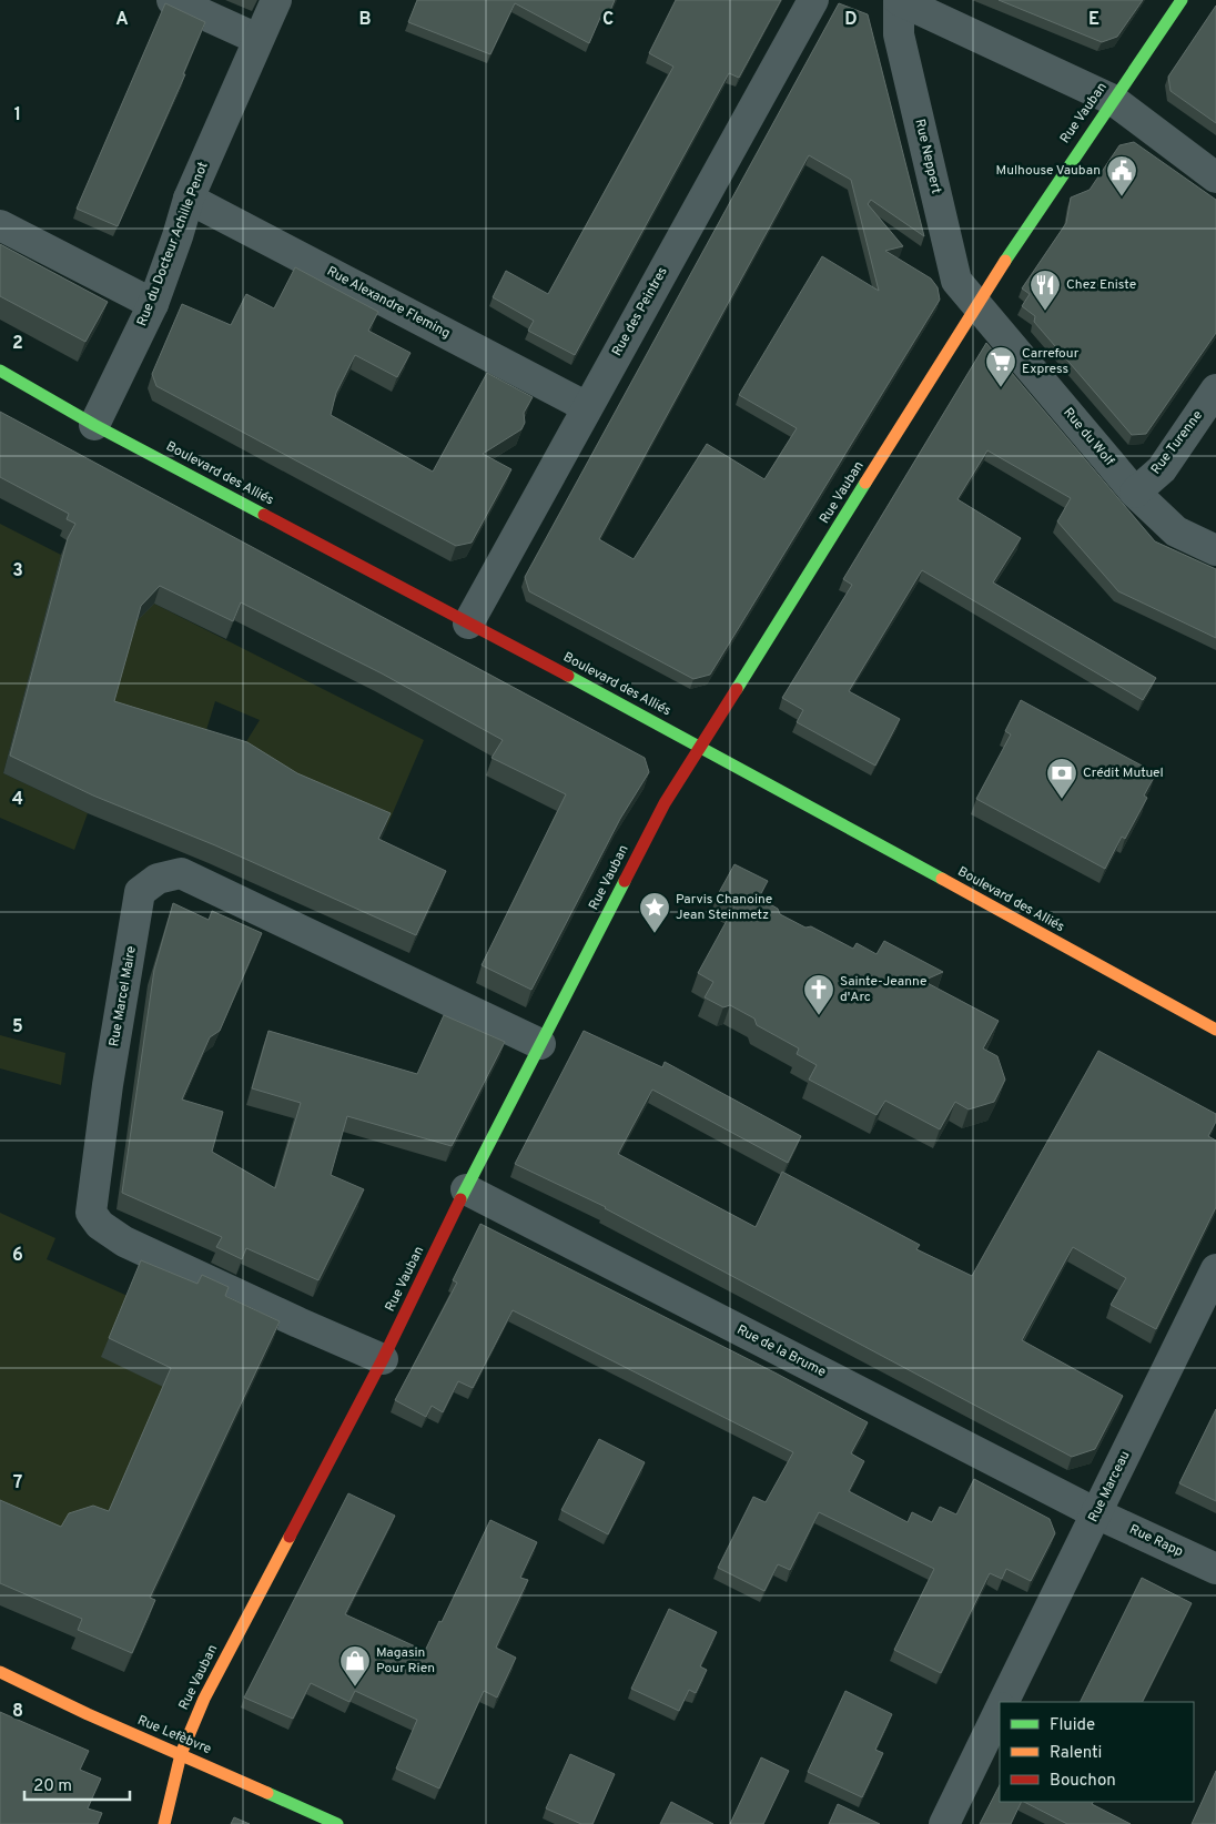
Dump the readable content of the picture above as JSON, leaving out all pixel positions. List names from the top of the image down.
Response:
{
  "streets": {
    "main road": ["Rue Vauban", "Boulevard des Alliés", "Rue Lefèbvre"],
    "street": [
      "Rue Neppert",
      "Rue du Docteur Achille Penot",
      "Rue Alexandre Fleming",
      "Rue des Peintres",
      "Rue du Wolf",
      "Rue Turenne",
      "Rue Marcel Maire",
      "Rue de la Brume",
      "Rue Marceau",
      "Rue Rapp"
    ]
  },
  "crossings": [
    ["Rue Vauban", "Rue Neppert"],
    ["Rue Vauban", "Rue du Wolf"],
    ["Rue Vauban", "Boulevard des Alliés"],
    ["Rue Vauban", "Rue Marcel Maire"],
    ["Rue Vauban", "Rue de la Brume"],
    ["Rue Vauban", "Rue Lefèbvre"],
    ["Rue Neppert", "Rue du Wolf"],
    ["Rue du Docteur Achille Penot", "Rue Alexandre Fleming"],
    ["Rue du Docteur Achille Penot", "Boulevard des Alliés"],
    ["Rue Alexandre Fleming", "Rue des Peintres"],
    ["Rue des Peintres", "Boulevard des Alliés"],
    ["Rue du Wolf", "Rue Turenne"],
    ["Rue de la Brume", "Rue Marceau"],
    ["Rue de la Brume", "Rue Rapp"],
    ["Rue Marceau", "Rue Rapp"]
  ],
  "places": {
    "public building": ["Mulhouse Vauban"],
    "restaurant": ["Chez Eniste"],
    "supermarket": ["Carrefour Express"],
    "bank": ["Crédit Mutuel"],
    "place": ["Parvis Chanoine Jean Steinmetz"],
    "church": ["Sainte-Jeanne d'Arc"],
    "shop": ["Magasin Pour Rien"]
  },
  "legend": ["Fluide", "Ralenti", "Bouchon"],
  "scale_bar": "20 m",
  "grid": {
    "columns": [
      "A",
      "B",
      "C",
      "D",
      "E"
    ],
    "rows": [
      "1",
      "2",
      "3",
      "4",
      "5",
      "6",
      "7",
      "8"
    ]
  }
}
